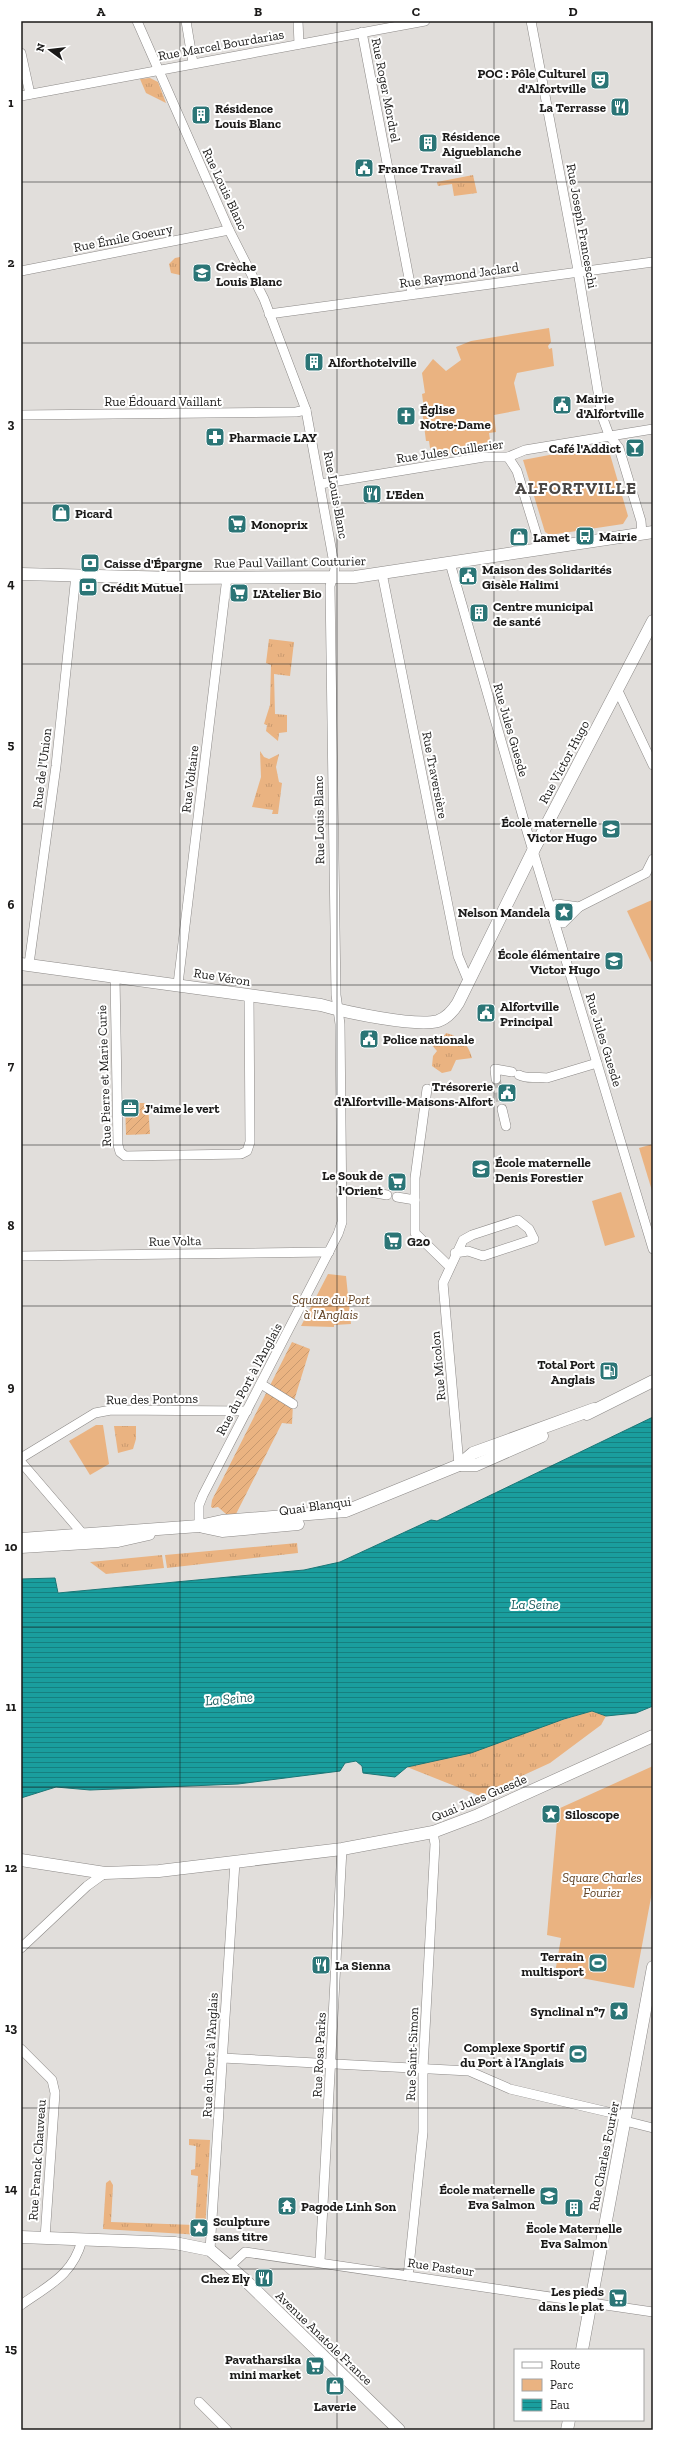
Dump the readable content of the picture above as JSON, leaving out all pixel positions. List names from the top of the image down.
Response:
{
  "streets": {
    "main road": [
      "Rue Paul Vaillant Couturier",
      "Rue Victor Hugo",
      "Rue Véron",
      "Quai Blanqui",
      "Quai Jules Guesde",
      "Rue Charles Fourier",
      "Avenue Anatole France"
    ],
    "street": [
      "Rue Marcel Bourdarias",
      "Rue Roger Mordrel",
      "Rue Louis Blanc",
      "Rue Joseph Franceschi",
      "Rue Émile Goeury",
      "Rue Raymond Jaclard",
      "Rue Édouard Vaillant",
      "Rue Jules Cuillerier",
      "Rue Jules Guesde",
      "Rue de l'Union",
      "Rue Traversière",
      "Rue Voltaire",
      "Rue Pierre et Marie Curie",
      "Rue Volta",
      "Rue Micolon",
      "Rue du Port à l'Anglais",
      "Rue des Pontons",
      "Rue Saint-Simon",
      "Rue Rosa Parks",
      "Rue Franck Chauveau",
      "Rue Pasteur"
    ]
  },
  "crossings": [
    ["Rue Marcel Bourdarias", "Rue Roger Mordrel"],
    ["Rue Marcel Bourdarias", "Rue Louis Blanc"],
    ["Rue Roger Mordrel", "Rue Raymond Jaclard"],
    ["Rue Louis Blanc", "Rue Émile Goeury"],
    ["Rue Louis Blanc", "Rue Raymond Jaclard"],
    ["Rue Louis Blanc", "Rue Édouard Vaillant"],
    ["Rue Louis Blanc", "Rue Jules Cuillerier"],
    ["Rue Louis Blanc", "Rue Paul Vaillant Couturier"],
    ["Rue Louis Blanc", "Rue Véron"],
    ["Rue Louis Blanc", "Rue du Port à l'Anglais"],
    ["Rue Joseph Franceschi", "Rue Raymond Jaclard"],
    ["Rue Joseph Franceschi", "Rue Jules Cuillerier"],
    ["Rue Joseph Franceschi", "Rue Paul Vaillant Couturier"],
    ["Rue Paul Vaillant Couturier", "Rue Jules Guesde"],
    ["Rue Paul Vaillant Couturier", "Rue de l'Union"],
    ["Rue Paul Vaillant Couturier", "Rue Traversière"],
    ["Rue Paul Vaillant Couturier", "Rue Voltaire"],
    ["Rue Jules Guesde", "Rue Victor Hugo"],
    ["Rue Victor Hugo", "Rue Traversière"],
    ["Rue Victor Hugo", "Rue Véron"],
    ["Rue de l'Union", "Rue Véron"],
    ["Rue Voltaire", "Rue Véron"],
    ["Rue Véron", "Rue Pierre et Marie Curie"],
    ["Rue Véron", "Rue du Port à l'Anglais"],
    ["Rue Volta", "Rue du Port à l'Anglais"],
    ["Rue Micolon", "Quai Blanqui"],
    ["Rue du Port à l'Anglais", "Rue des Pontons"],
    ["Rue du Port à l'Anglais", "Quai Blanqui"],
    ["Rue du Port à l'Anglais", "Quai Jules Guesde"],
    ["Rue du Port à l'Anglais", "Avenue Anatole France"],
    ["Quai Jules Guesde", "Rue Saint-Simon"],
    ["Quai Jules Guesde", "Rue Rosa Parks"],
    ["Rue Saint-Simon", "Rue Pasteur"],
    ["Rue Rosa Parks", "Rue Pasteur"],
    ["Rue Charles Fourier", "Rue Pasteur"],
    ["Rue Pasteur", "Avenue Anatole France"]
  ],
  "districts": ["ALFORTVILLE"],
  "water": ["La Seine"],
  "parks": ["Square du Port à l'Anglais", "Square Charles Fourier"],
  "places": {
    "theatre": ["POC : Pôle Culturel d'Alfortville"],
    "restaurant": [
      "La Terrasse",
      "L'Eden",
      "La Sienna",
      "Chez Ely"
    ],
    "building": [
      "Résidence Louis Blanc",
      "Résidence Aigueblanche",
      "Alforthotelville",
      "Centre municipal de santé",
      "Ëcole Maternelle Eva Salmon"
    ],
    "public building": [
      "France Travail",
      "Mairie d'Alfortville",
      "Maison des Solidarités Gisèle Halimi",
      "Alfortville Principal",
      "Police nationale",
      "Trésorerie d'Alfortville-Maisons-Alfort"
    ],
    "school or university": [
      "Crèche Louis Blanc",
      "École maternelle Victor Hugo",
      "École élémentaire Victor Hugo",
      "École maternelle Denis Forestier",
      "École maternelle Eva Salmon"
    ],
    "church": ["Église Notre-Dame"],
    "pharmacy": ["Pharmacie LAY"],
    "bar": ["Café l'Addict"],
    "shop": ["Picard", "Lamet", "Laverie"],
    "supermarket": [
      "Monoprix",
      "L'Atelier Bio",
      "Le Souk de l'Orient",
      "G20",
      "Les pieds dans le plat",
      "Pavatharsika mini market"
    ],
    "bus stop": ["Mairie"],
    "bank": ["Caisse d'Épargne", "Crédit Mutuel"],
    "place": [
      "Nelson Mandela",
      "Siloscope",
      "Synclinal n°7",
      "Sculpture sans titre"
    ],
    "office": ["J'aime le vert"],
    "fuel station": ["Total Port Anglais"],
    "sports": ["Terrain multisport", "Complexe Sportif du Port à l’Anglais"],
    "temple": ["Pagode Linh Son"]
  },
  "legend": ["Route", "Parc", "Eau"],
  "north": "left",
  "grid": {
    "columns": [
      "A",
      "B",
      "C",
      "D"
    ],
    "rows": [
      "1",
      "2",
      "3",
      "4",
      "5",
      "6",
      "7",
      "8",
      "9",
      "10",
      "11",
      "12",
      "13",
      "14",
      "15"
    ]
  }
}
